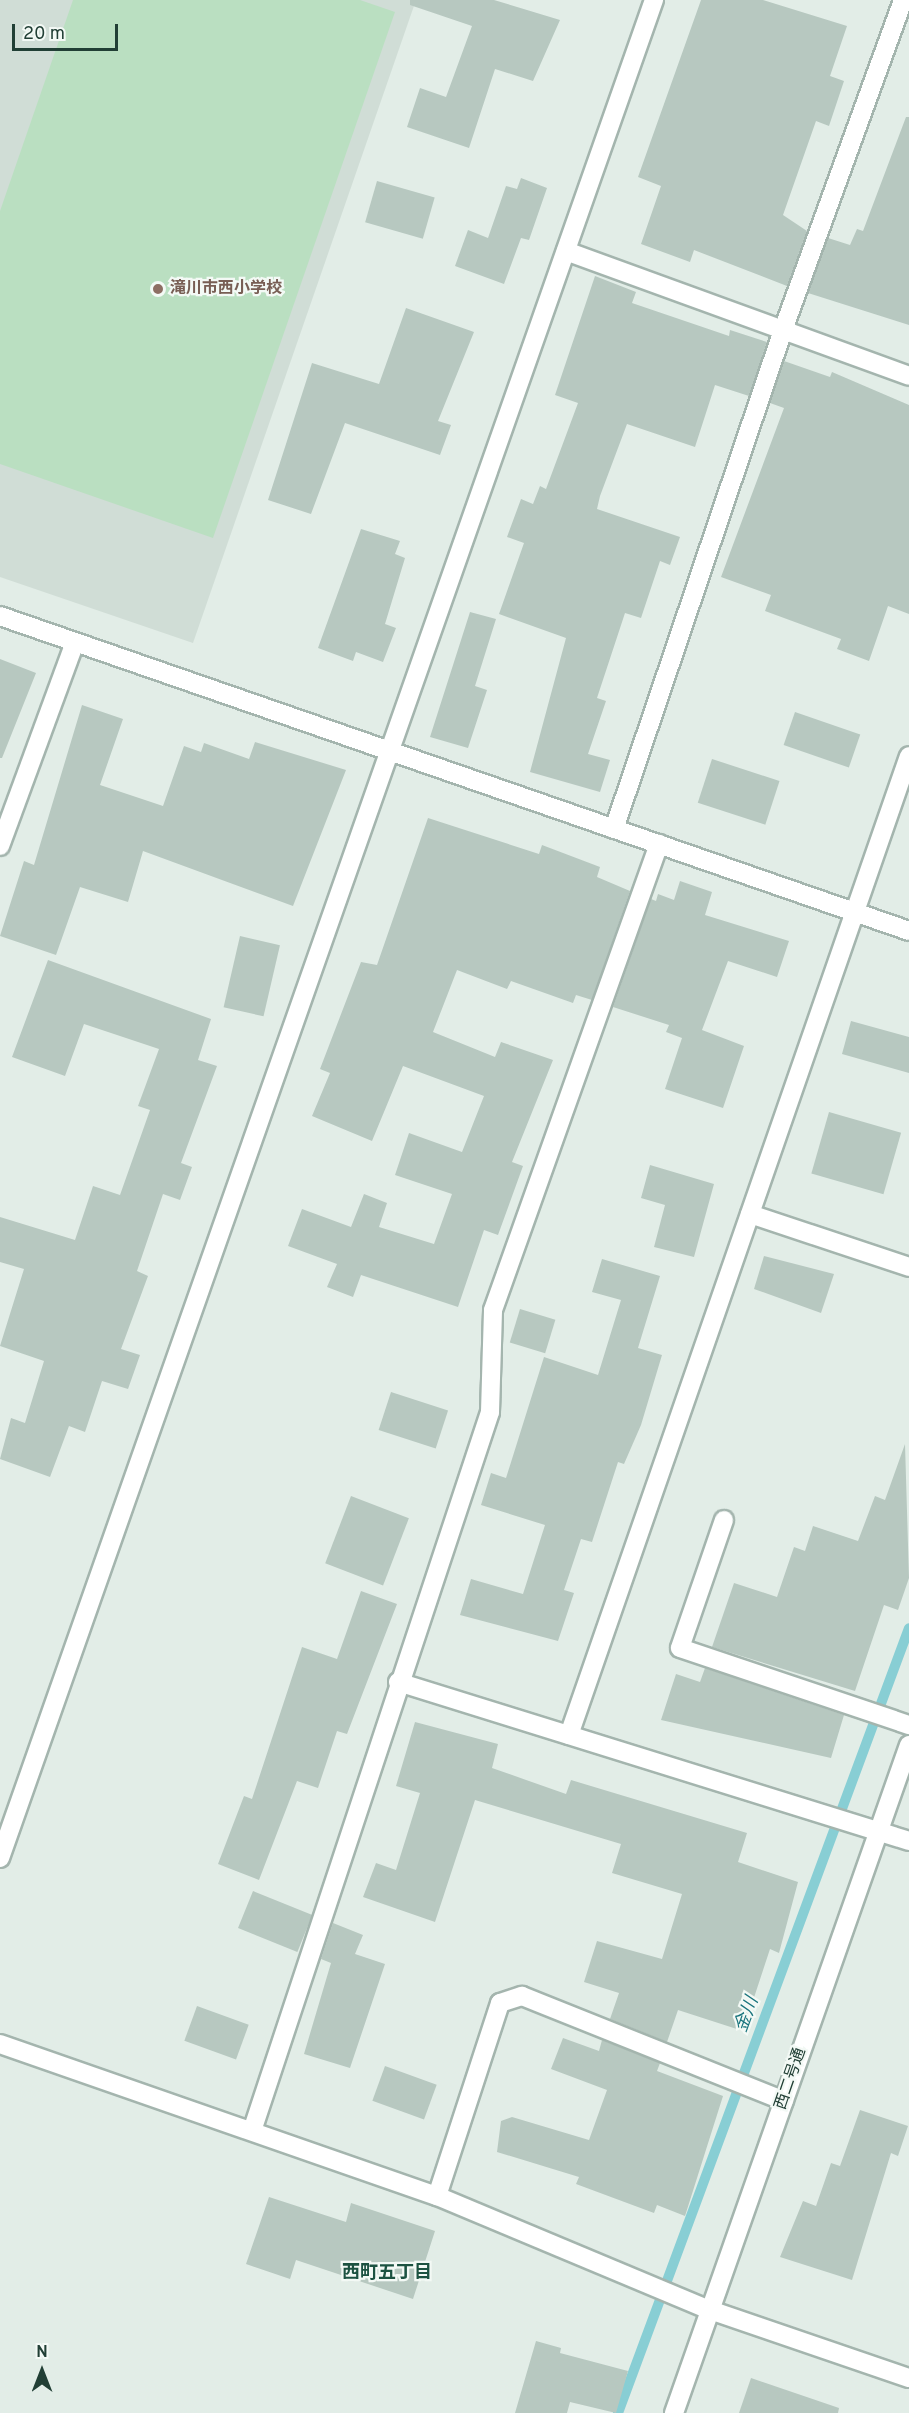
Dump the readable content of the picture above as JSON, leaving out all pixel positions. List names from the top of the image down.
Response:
{
  "streets": {
    "street": ["西二号通"]
  },
  "districts": ["西町五丁目"],
  "water": ["金川"],
  "places": ["滝川市西小学校"],
  "scale_bar": "20 m",
  "north": "top"
}
